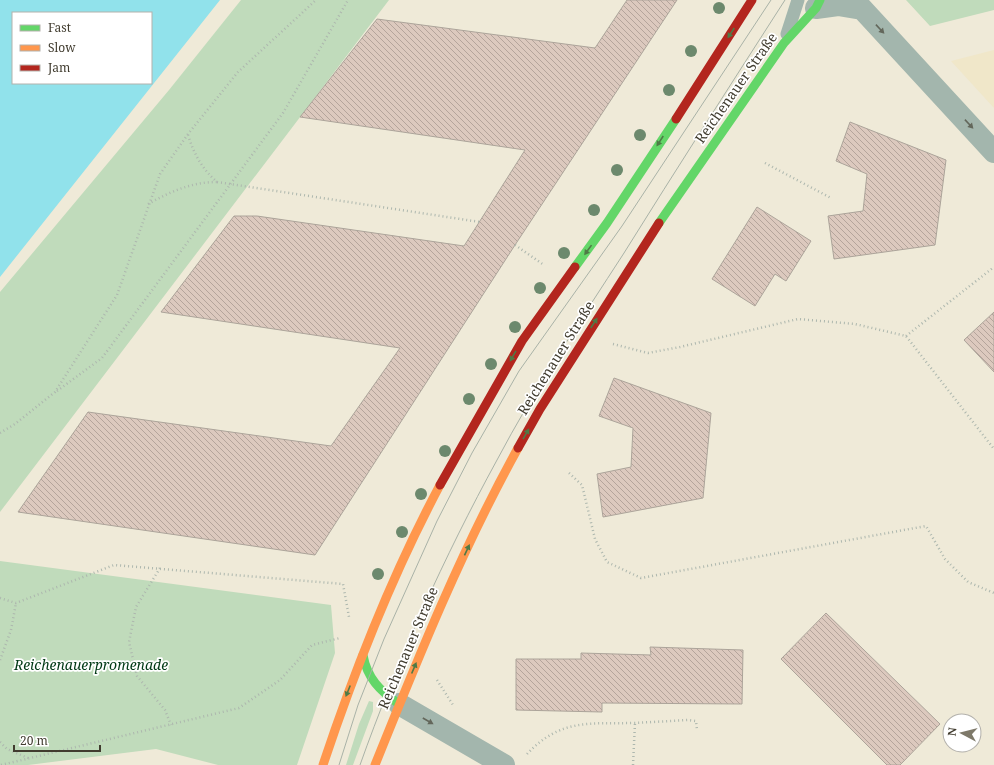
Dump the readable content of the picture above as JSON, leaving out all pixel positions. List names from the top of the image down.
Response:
{
  "streets": {
    "street": ["Reichenauer Straße"]
  },
  "parks": ["Reichenauerpromenade"],
  "legend": ["Fast", "Slow", "Jam"],
  "scale_bar": "20 m",
  "north": "left"
}
